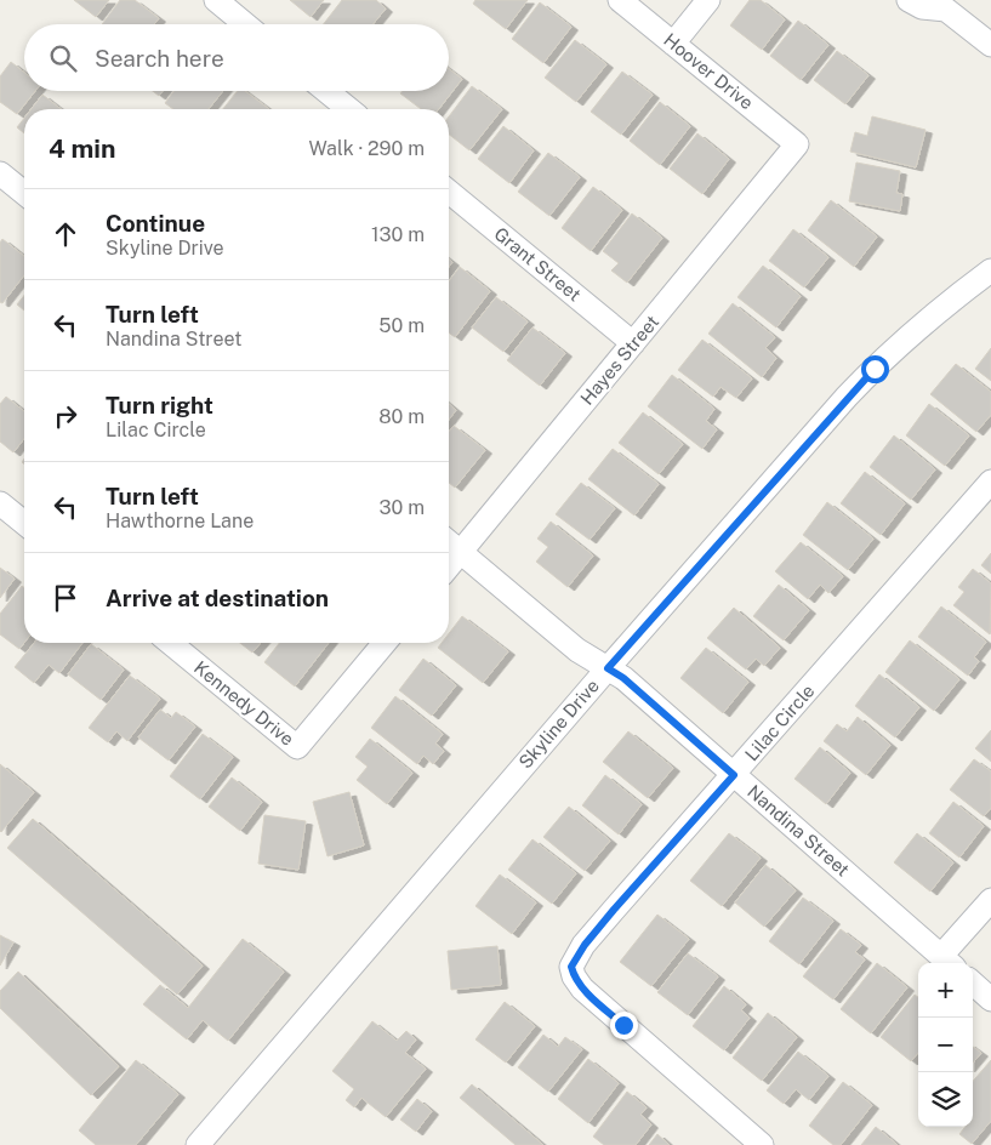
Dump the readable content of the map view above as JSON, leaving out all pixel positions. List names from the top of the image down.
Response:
{
  "streets": {
    "street": [
      "Hoover Drive",
      "Grant Street",
      "Hayes Street",
      "Kennedy Drive",
      "Lilac Circle",
      "Skyline Drive",
      "Nandina Street"
    ]
  },
  "crossings": [
    ["Hoover Drive", "Hayes Street"],
    ["Grant Street", "Hayes Street"],
    ["Hayes Street", "Nandina Street"],
    ["Lilac Circle", "Nandina Street"],
    ["Skyline Drive", "Nandina Street"]
  ],
  "page": {
    "search": "Search here",
    "heading": ["4 min", "Walk · 290 m"],
    "list": [
      ["Continue", "Skyline Drive", "130 m"],
      ["Turn left", "Nandina Street", "50 m"],
      ["Turn right", "Lilac Circle", "80 m"],
      ["Turn left", "Hawthorne Lane", "30 m"],
      "Arrive at destination"
    ],
    "map_buttons": ["+", "−"]
  }
}
